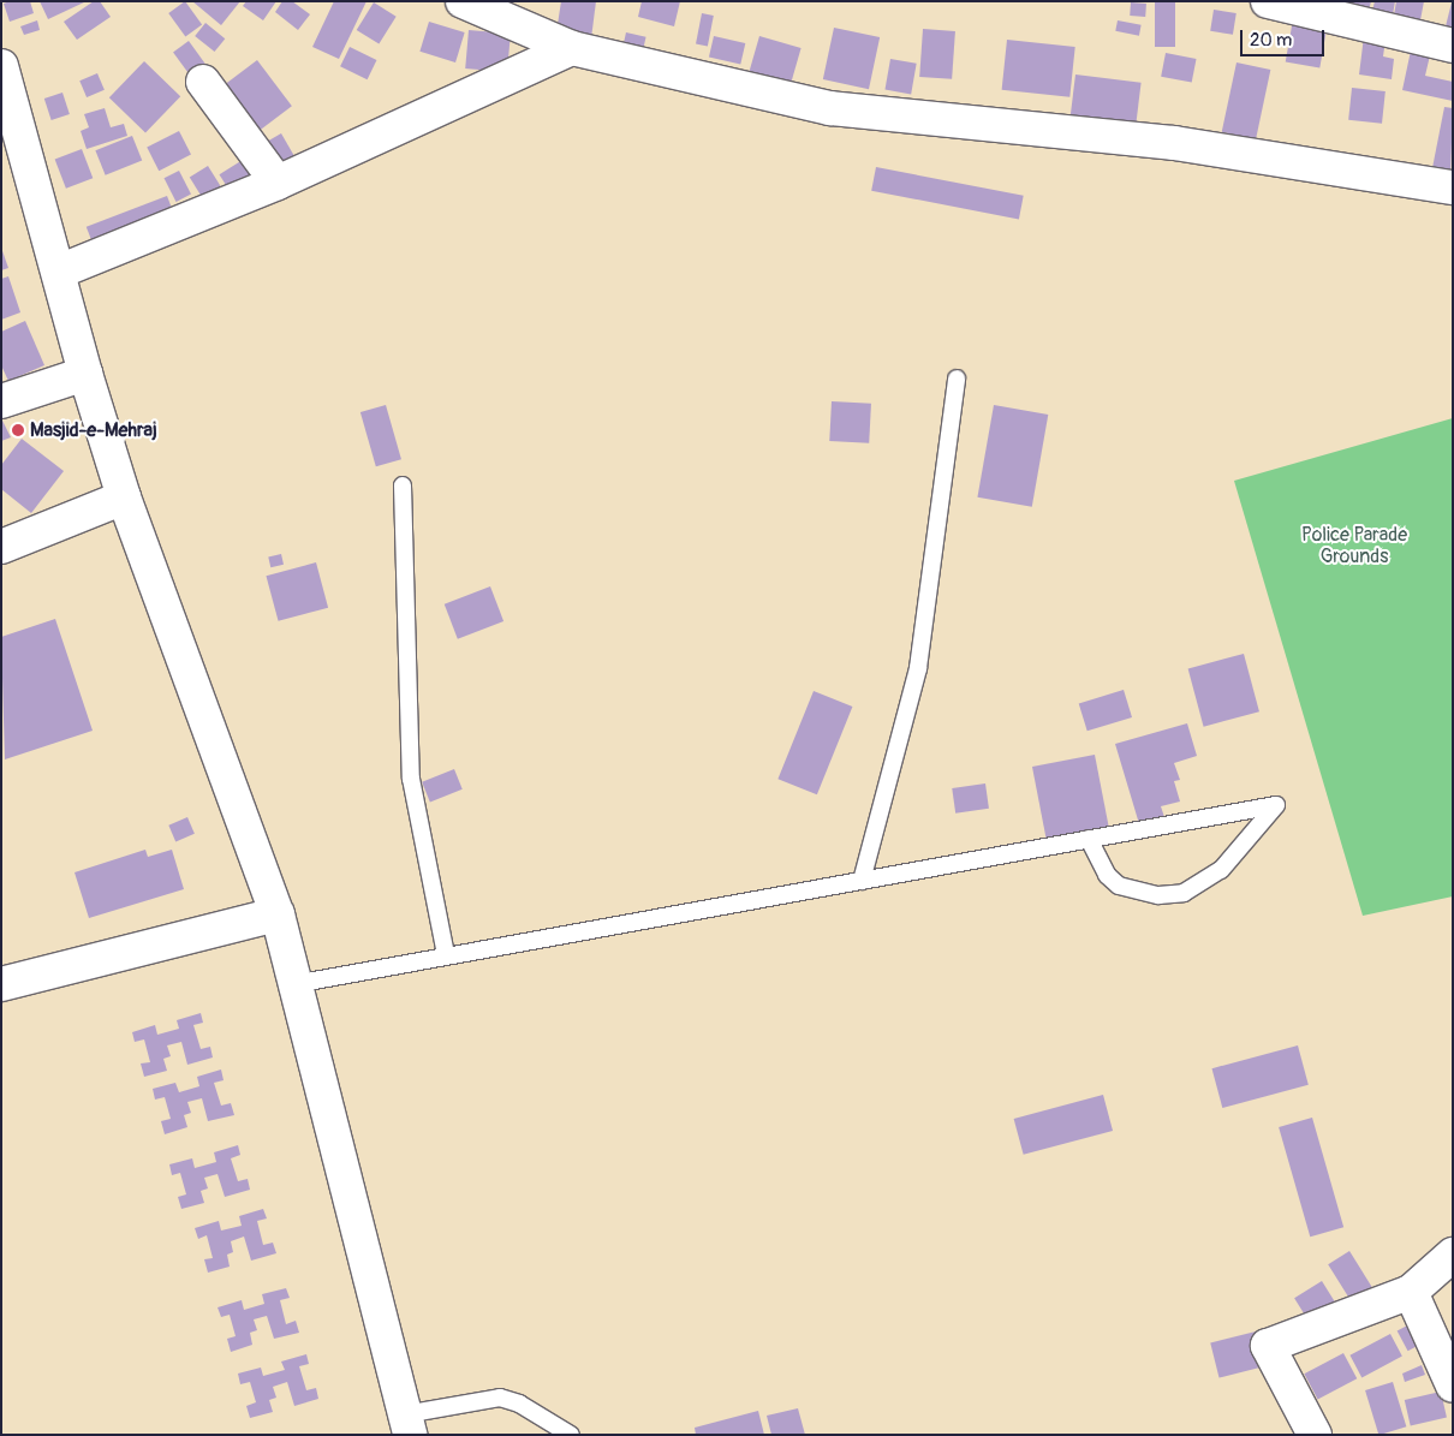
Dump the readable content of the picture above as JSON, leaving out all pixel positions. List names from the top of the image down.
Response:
{
  "parks": ["Police Parade Grounds"],
  "places": ["Masjid-e-Mehraj"],
  "scale_bar": "20 m"
}
